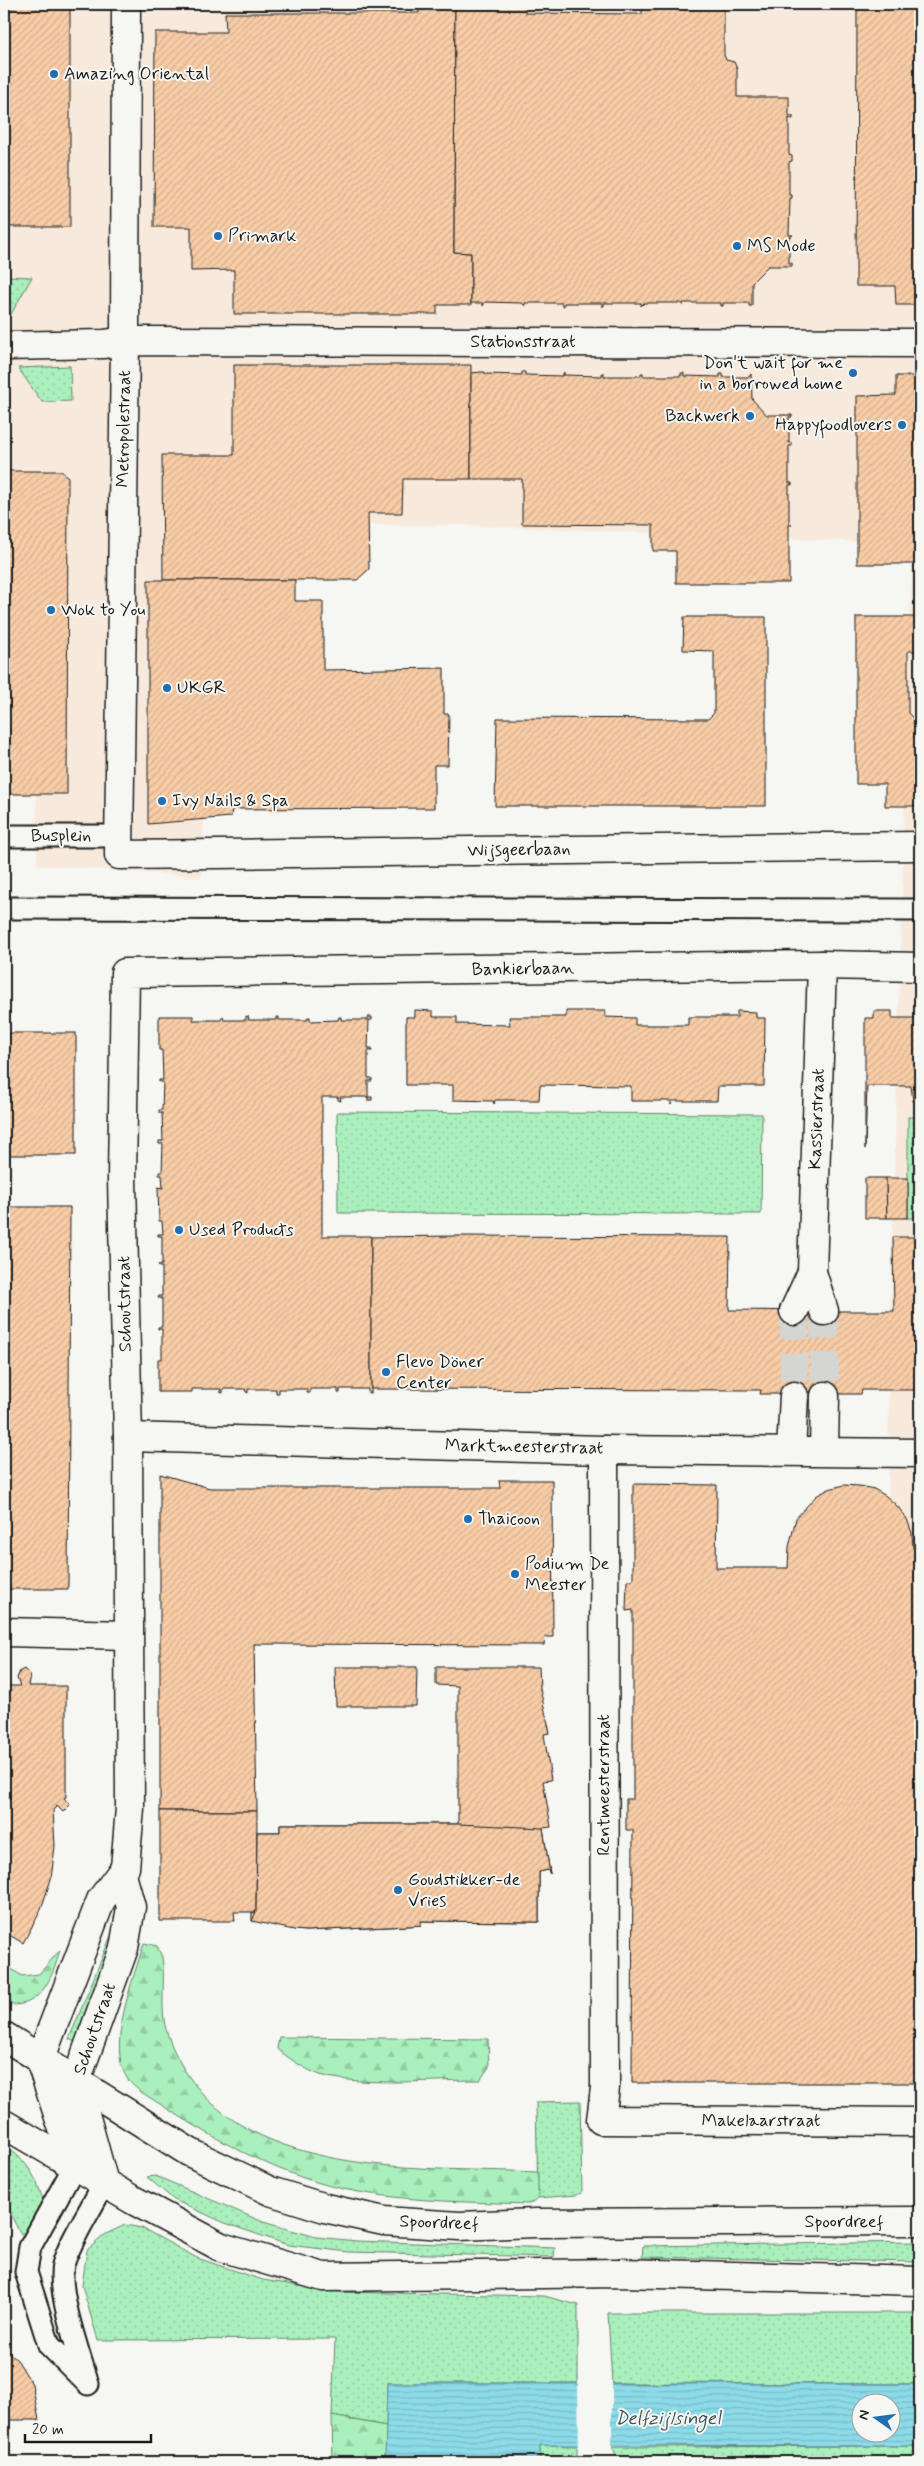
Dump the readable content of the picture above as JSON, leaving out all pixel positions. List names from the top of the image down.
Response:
{
  "streets": {
    "street": [
      "Stationsstraat",
      "Metropolestraat",
      "Wijsgeerbaan",
      "Bankierbaan",
      "Kassierstraat",
      "Schoutstraat",
      "Marktmeesterstraat",
      "Rentmeesterstraat",
      "Makelaarstraat",
      "Spoordreef"
    ],
    "lane": ["Busplein"]
  },
  "crossings": [
    ["Stationsstraat", "Metropolestraat"],
    ["Metropolestraat", "Busplein"],
    ["Metropolestraat", "Wijsgeerbaan"],
    ["Busplein", "Wijsgeerbaan"],
    ["Bankierbaan", "Kassierstraat"],
    ["Bankierbaan", "Schoutstraat"],
    ["Schoutstraat", "Marktmeesterstraat"],
    ["Schoutstraat", "Spoordreef"],
    ["Marktmeesterstraat", "Rentmeesterstraat"],
    ["Rentmeesterstraat", "Makelaarstraat"]
  ],
  "water": ["Delfzijlsingel"],
  "places": [
    "Amazing Oriental",
    "Primark",
    "MS Mode",
    "Don't wait for me in a borrowed home",
    "Backwerk",
    "Happyfoodlovers",
    "Wok to You",
    "UKGR",
    "Ivy Nails & Spa",
    "Used Products",
    "Flevo Döner Center",
    "Thaicoon",
    "Podium De Meester",
    "Goudstikker-de Vries"
  ],
  "scale_bar": "20 m",
  "north": "left"
}
